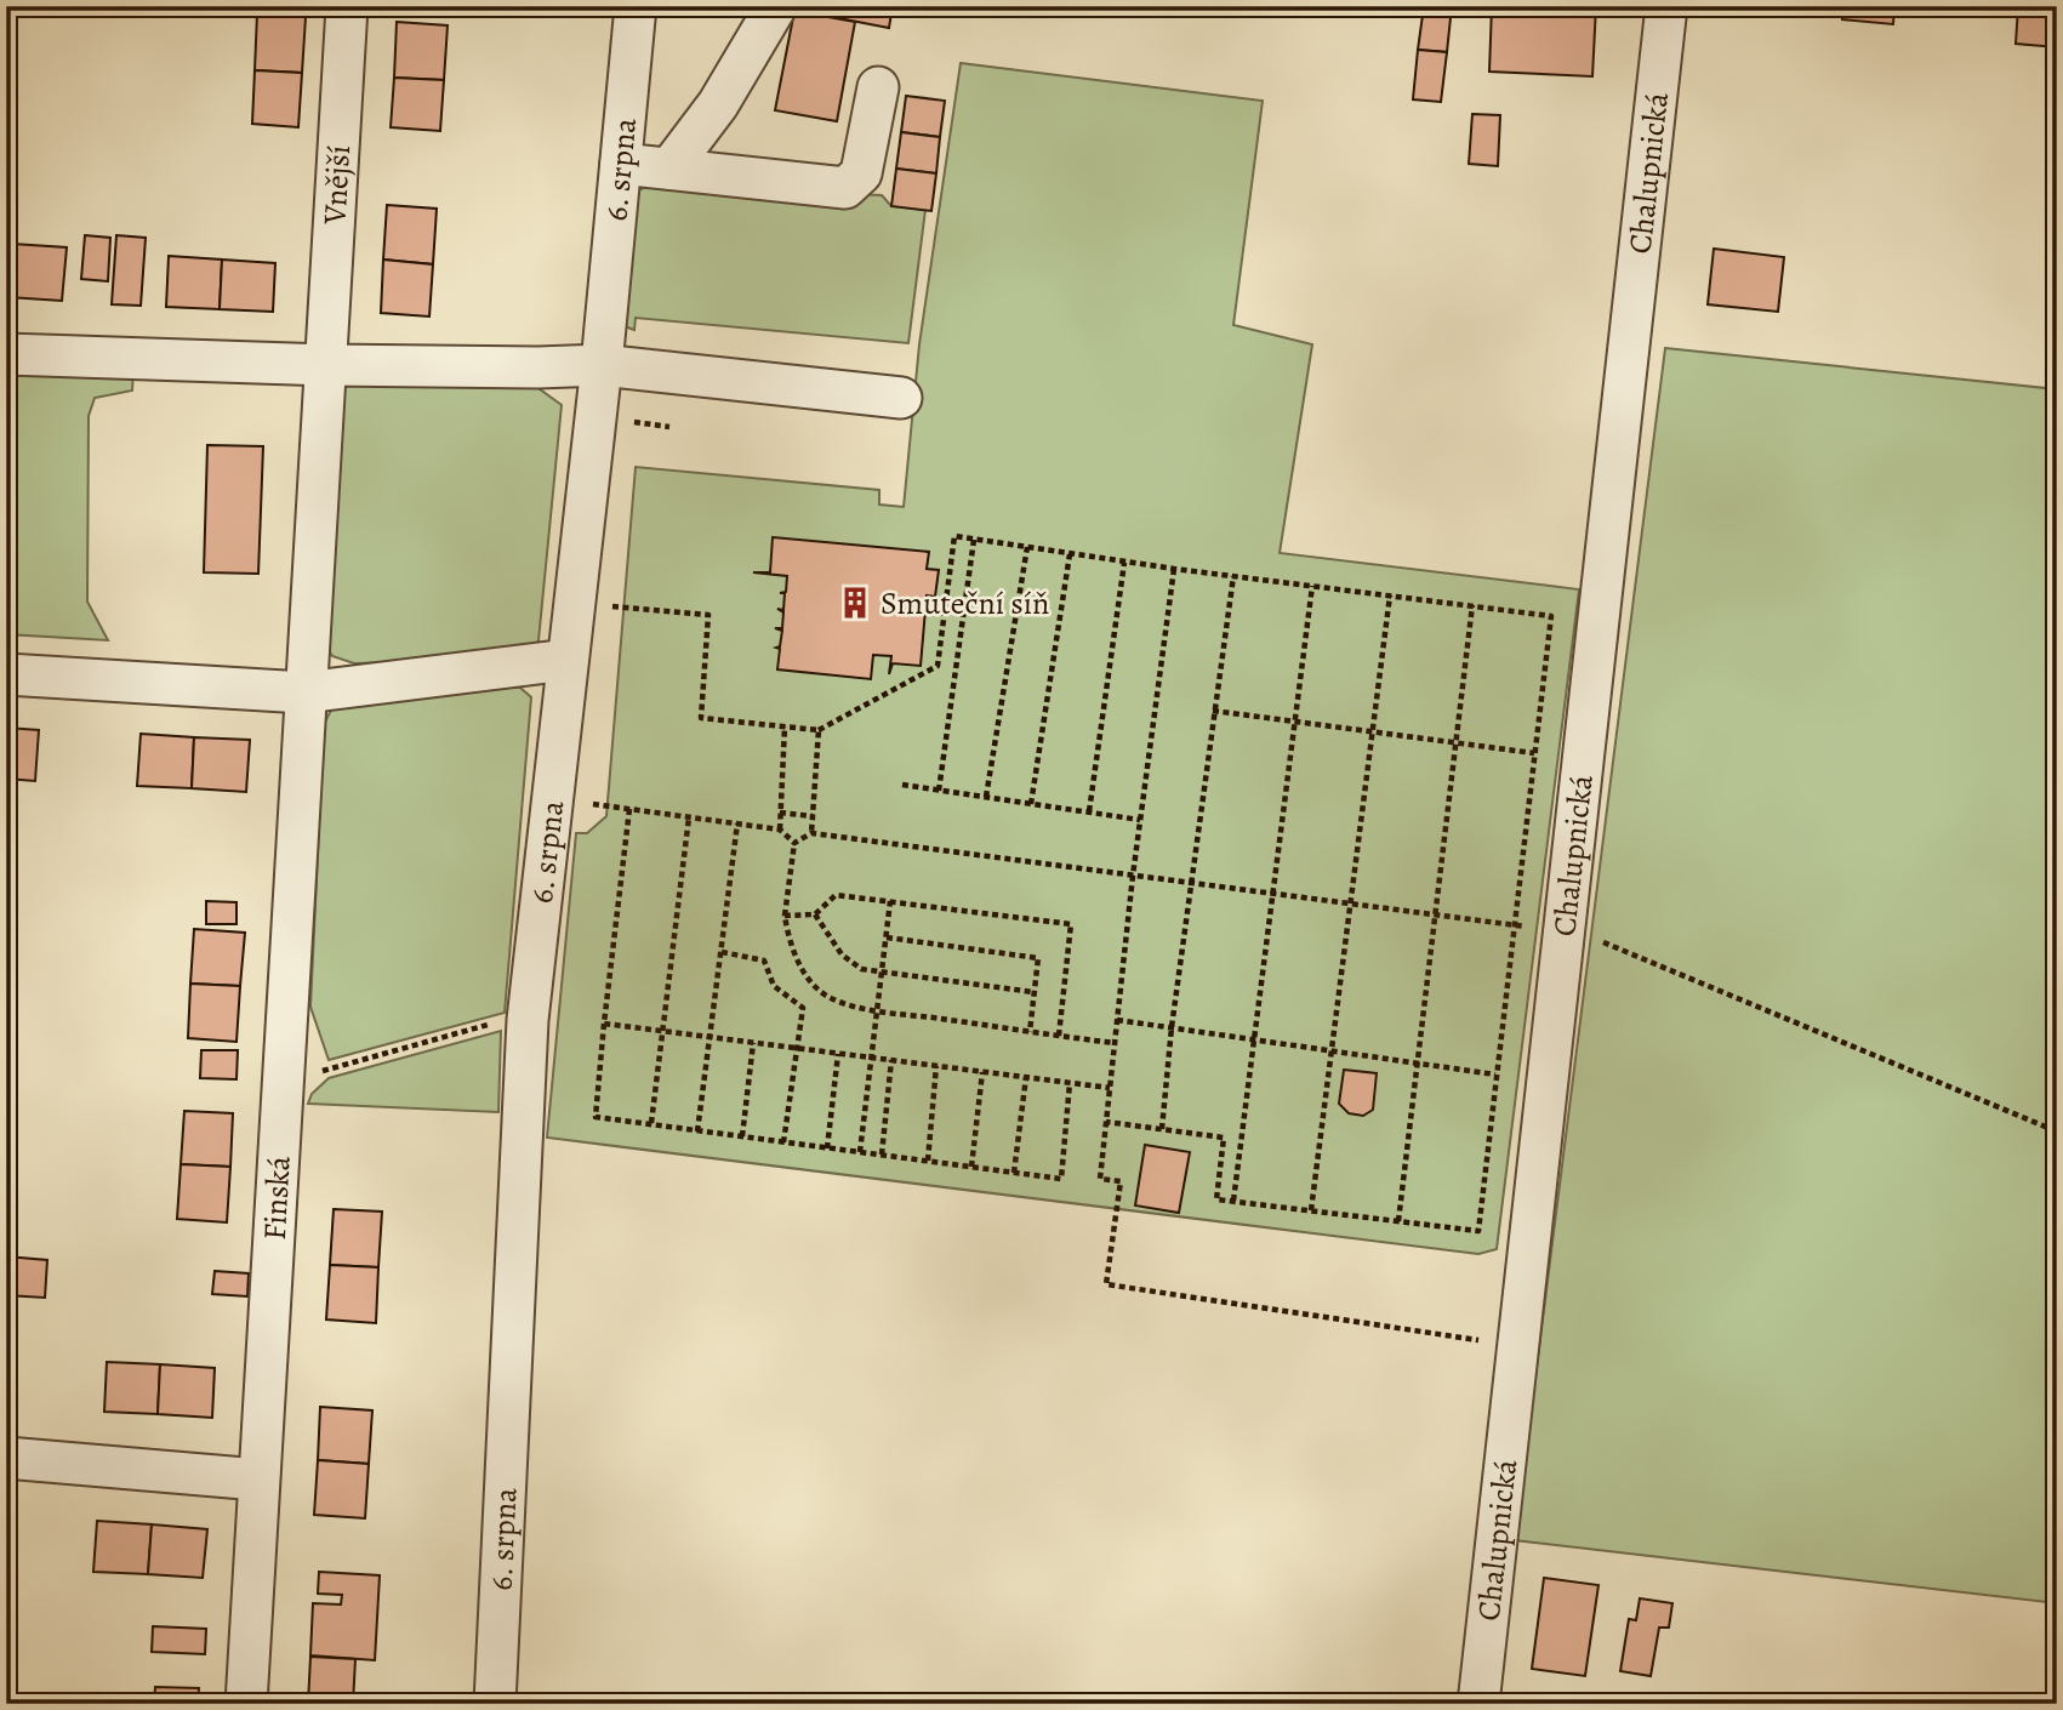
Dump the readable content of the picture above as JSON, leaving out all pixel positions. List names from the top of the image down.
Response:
{
  "streets": {
    "street": [
      "6. srpna",
      "Chalupnická",
      "Vnější",
      "Finská"
    ]
  },
  "crossings": [
    ["Vnější", "Finská"]
  ],
  "places": {
    "building": ["Smuteční síň"]
  }
}
